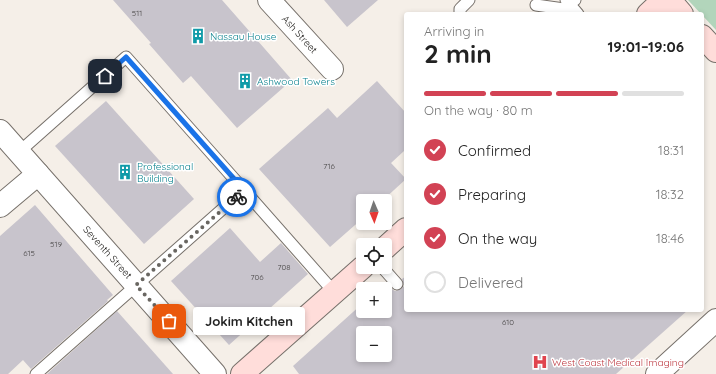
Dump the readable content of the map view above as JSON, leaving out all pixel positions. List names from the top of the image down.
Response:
{
  "streets": {
    "street": ["Ash Street", "Seventh Street"]
  },
  "places": {
    "building": ["Nassau House", "Ashwood Towers", "Professional Building"],
    "other": ["Jokim Kitchen"],
    "hospital": ["West Coast Medical Imaging"]
  },
  "house_numbers": [
    "511",
    "716",
    "519",
    "615",
    "708",
    "706",
    "610"
  ],
  "north": "bottom",
  "page": {
    "heading": ["2 min", "Arriving in", "19:01–19:06"],
    "bar": "On the way · 80 m",
    "list": [
      ["Confirmed", "18:31"],
      ["Preparing", "18:32"],
      ["On the way", "18:46"],
      "Delivered"
    ],
    "map_buttons": ["+", "−"],
    "bubble": "Jokim Kitchen"
  }
}
